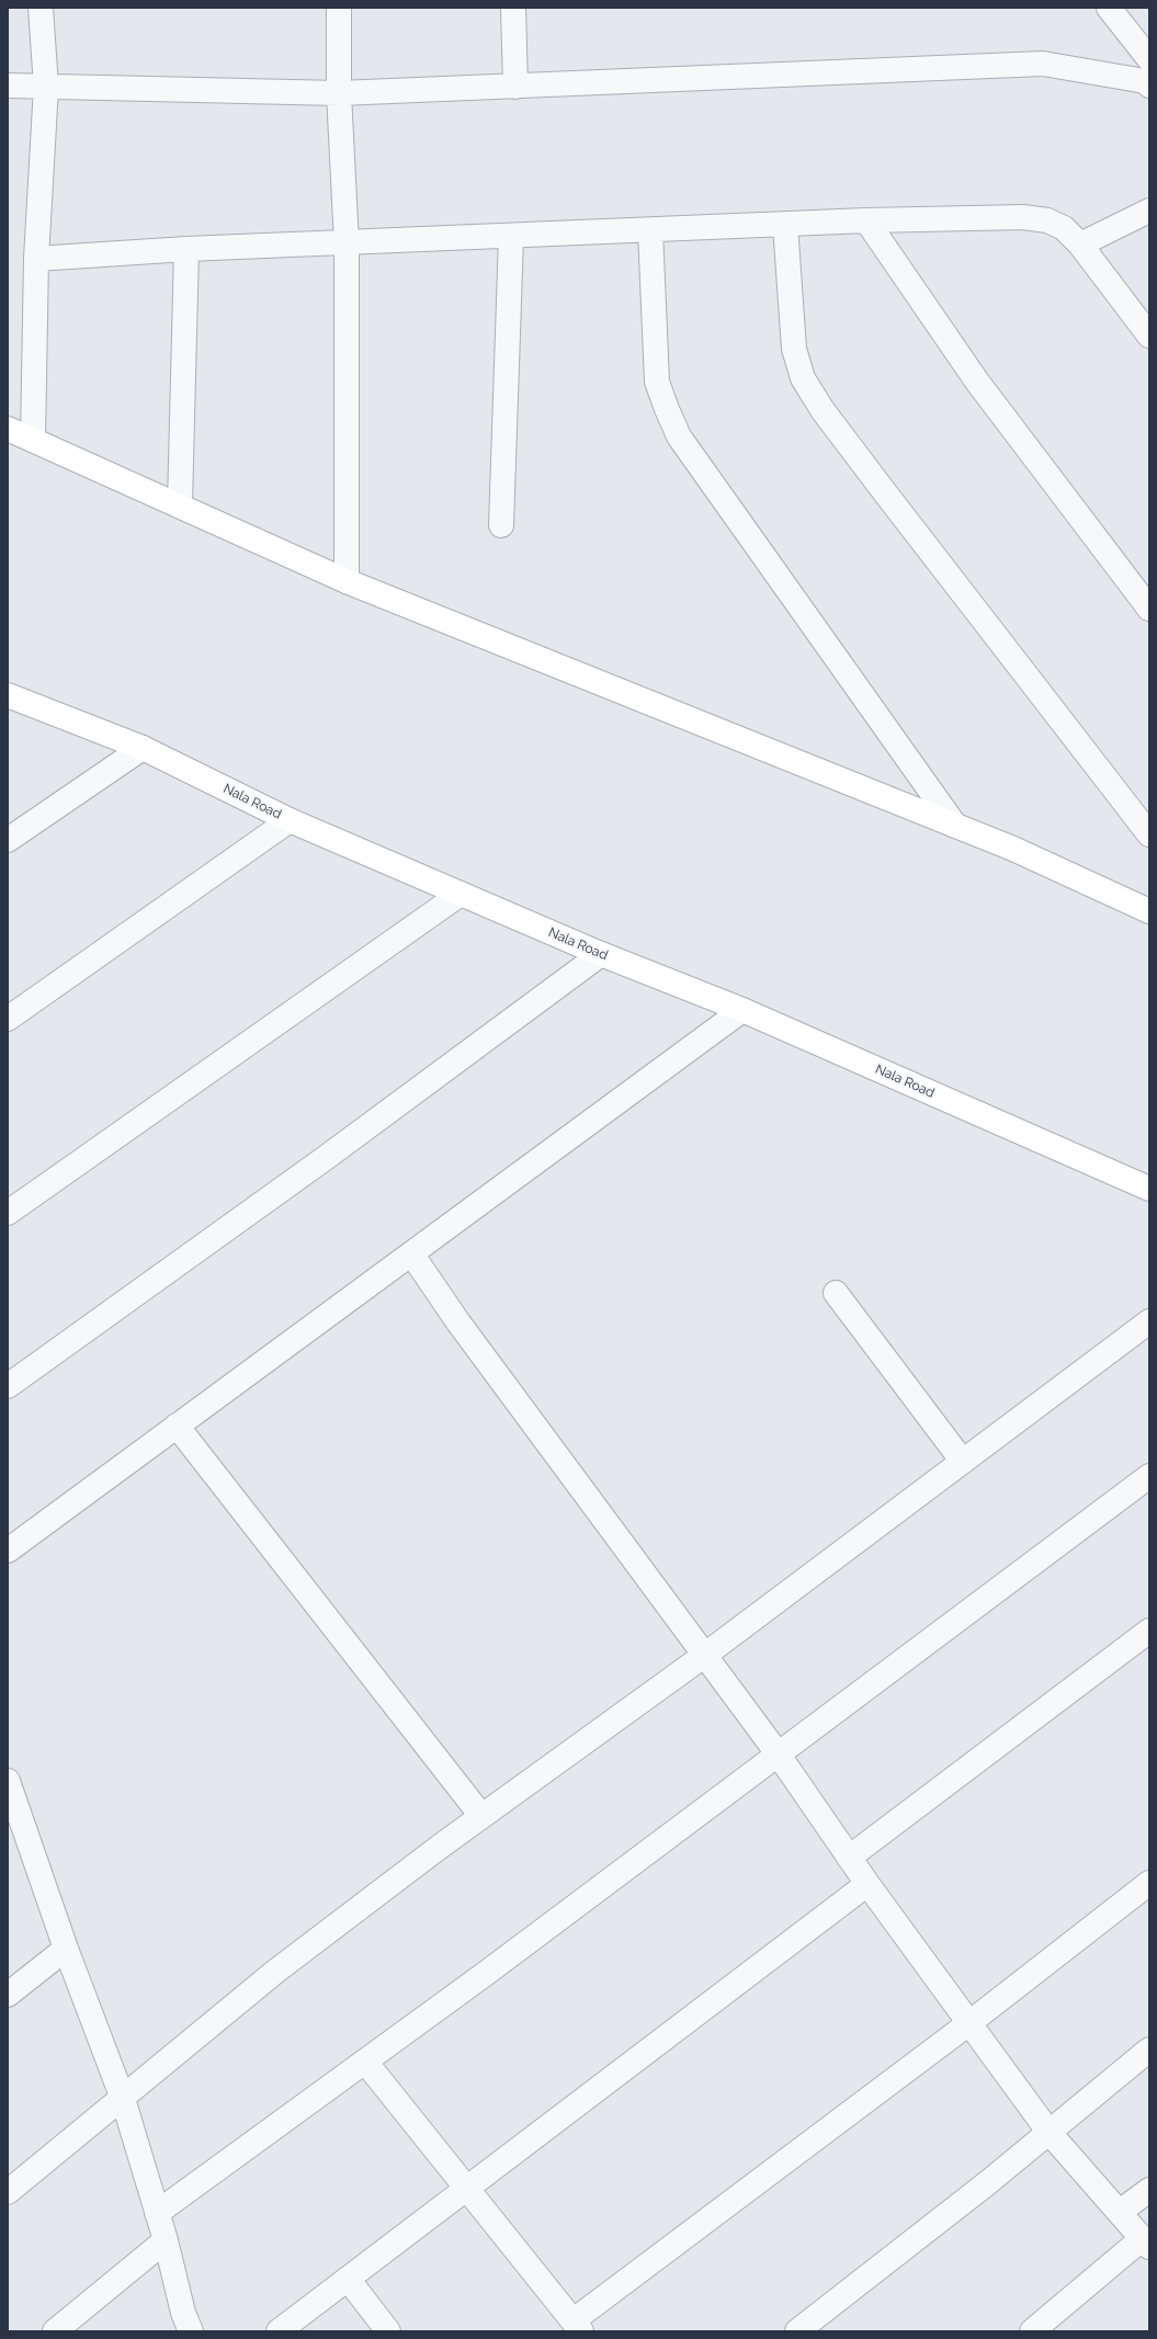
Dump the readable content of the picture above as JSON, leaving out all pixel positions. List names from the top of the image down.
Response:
{
  "streets": {
    "street": ["Nala Road"]
  }
}
